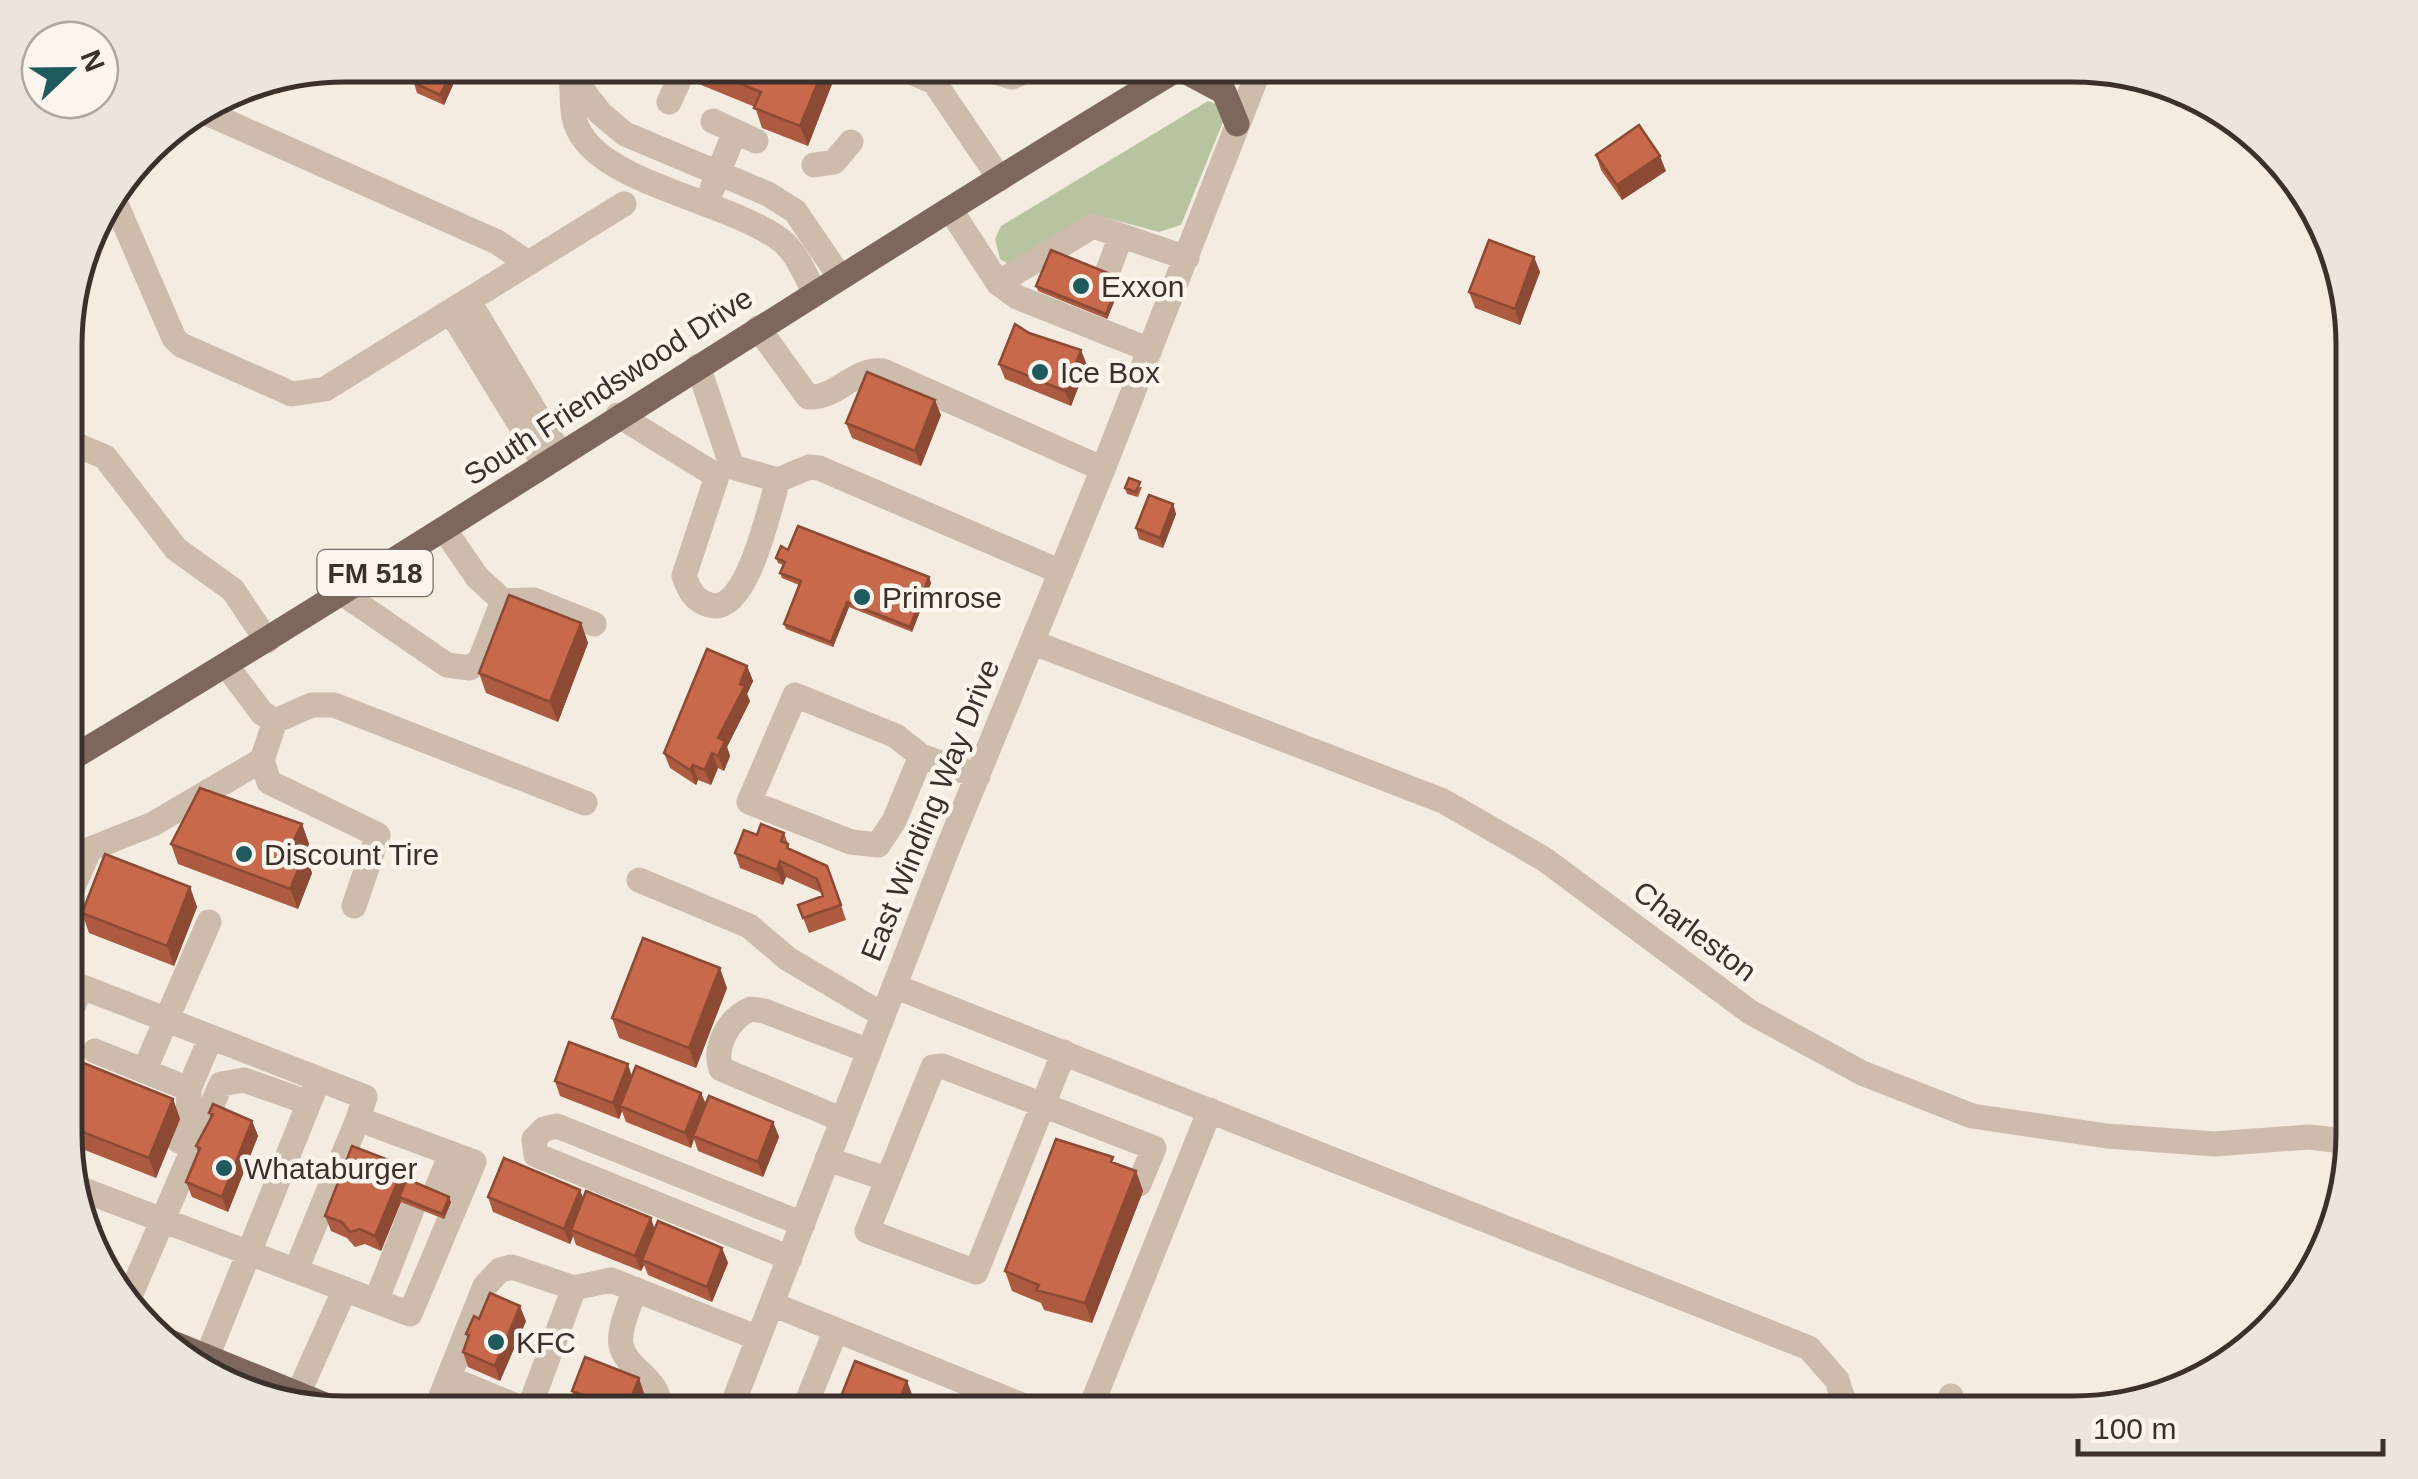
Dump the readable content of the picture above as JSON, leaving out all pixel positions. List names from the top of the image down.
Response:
{
  "streets": {
    "main road": ["South Friendswood Drive", "FM 518"],
    "street": ["East Winding Way Drive", "Charleston"]
  },
  "crossings": [
    ["East Winding Way Drive", "Charleston"]
  ],
  "places": [
    "Exxon",
    "Ice Box",
    "Primrose",
    "Discount Tire",
    "Whataburger",
    "KFC"
  ],
  "scale_bar": "100 m",
  "north": "right"
}
